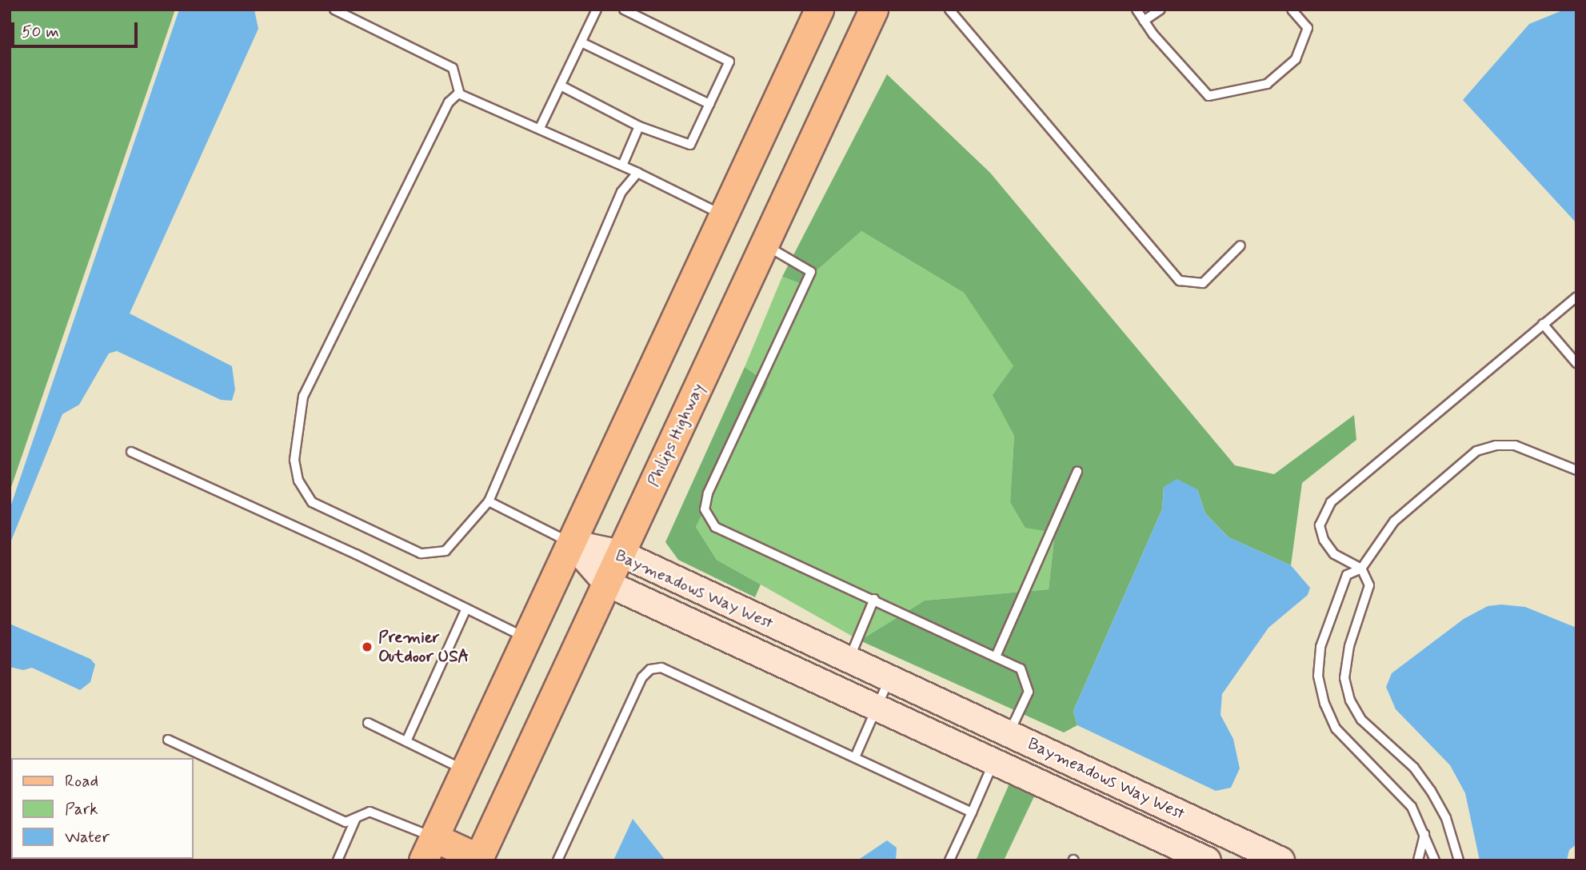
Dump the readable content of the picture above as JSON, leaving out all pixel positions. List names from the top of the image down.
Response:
{
  "streets": {
    "main road": ["Philips Highway"],
    "street": ["Baymeadows Way West"]
  },
  "crossings": [
    ["Philips Highway", "Baymeadows Way West"]
  ],
  "places": ["Premier Outdoor USA"],
  "legend": ["Road", "Park", "Water"],
  "scale_bar": "50 m"
}
